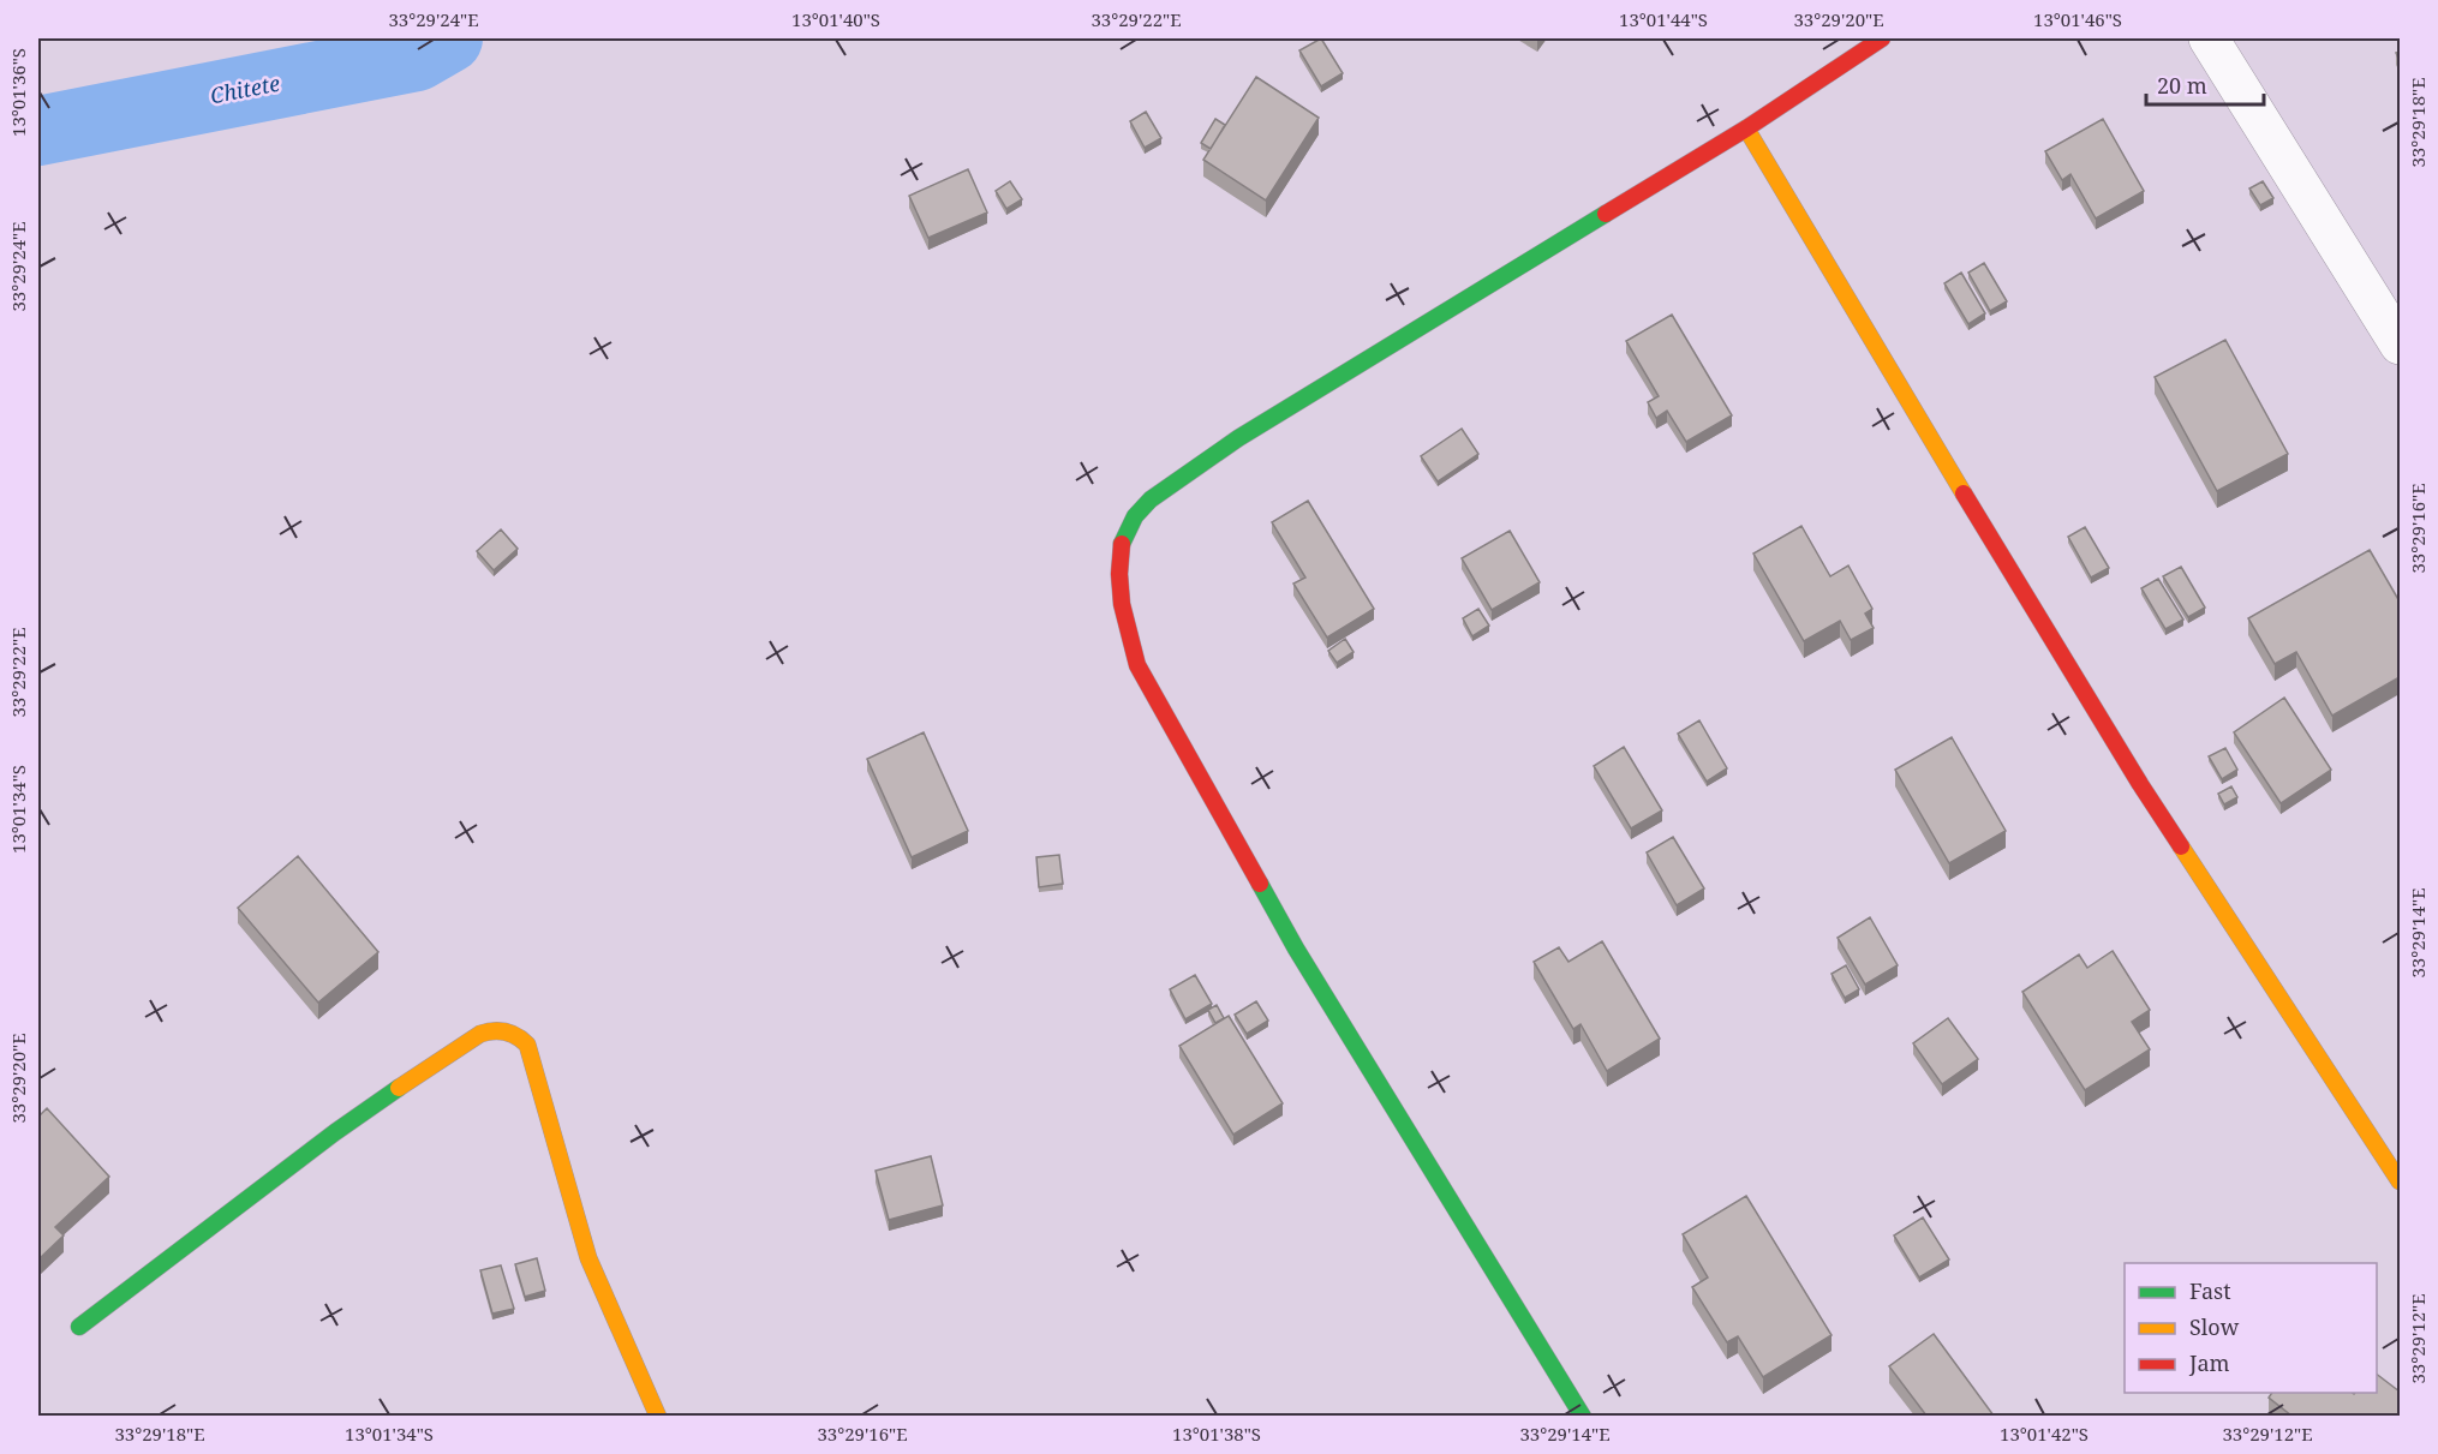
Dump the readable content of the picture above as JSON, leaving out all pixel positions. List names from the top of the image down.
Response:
{
  "water": ["Chitete"],
  "legend": ["Fast", "Slow", "Jam"],
  "scale_bar": "20 m",
  "coordinates": [
    "33°29'24\"E",
    "13°01'40\"S",
    "33°29'22\"E",
    "13°01'44\"S",
    "33°29'20\"E",
    "13°01'46\"S",
    "13°01'36\"S",
    "33°29'18\"E",
    "33°29'16\"E",
    "13°01'34\"S",
    "33°29'14\"E",
    "33°29'12\"E",
    "13°01'38\"S",
    "13°01'42\"S"
  ]
}
